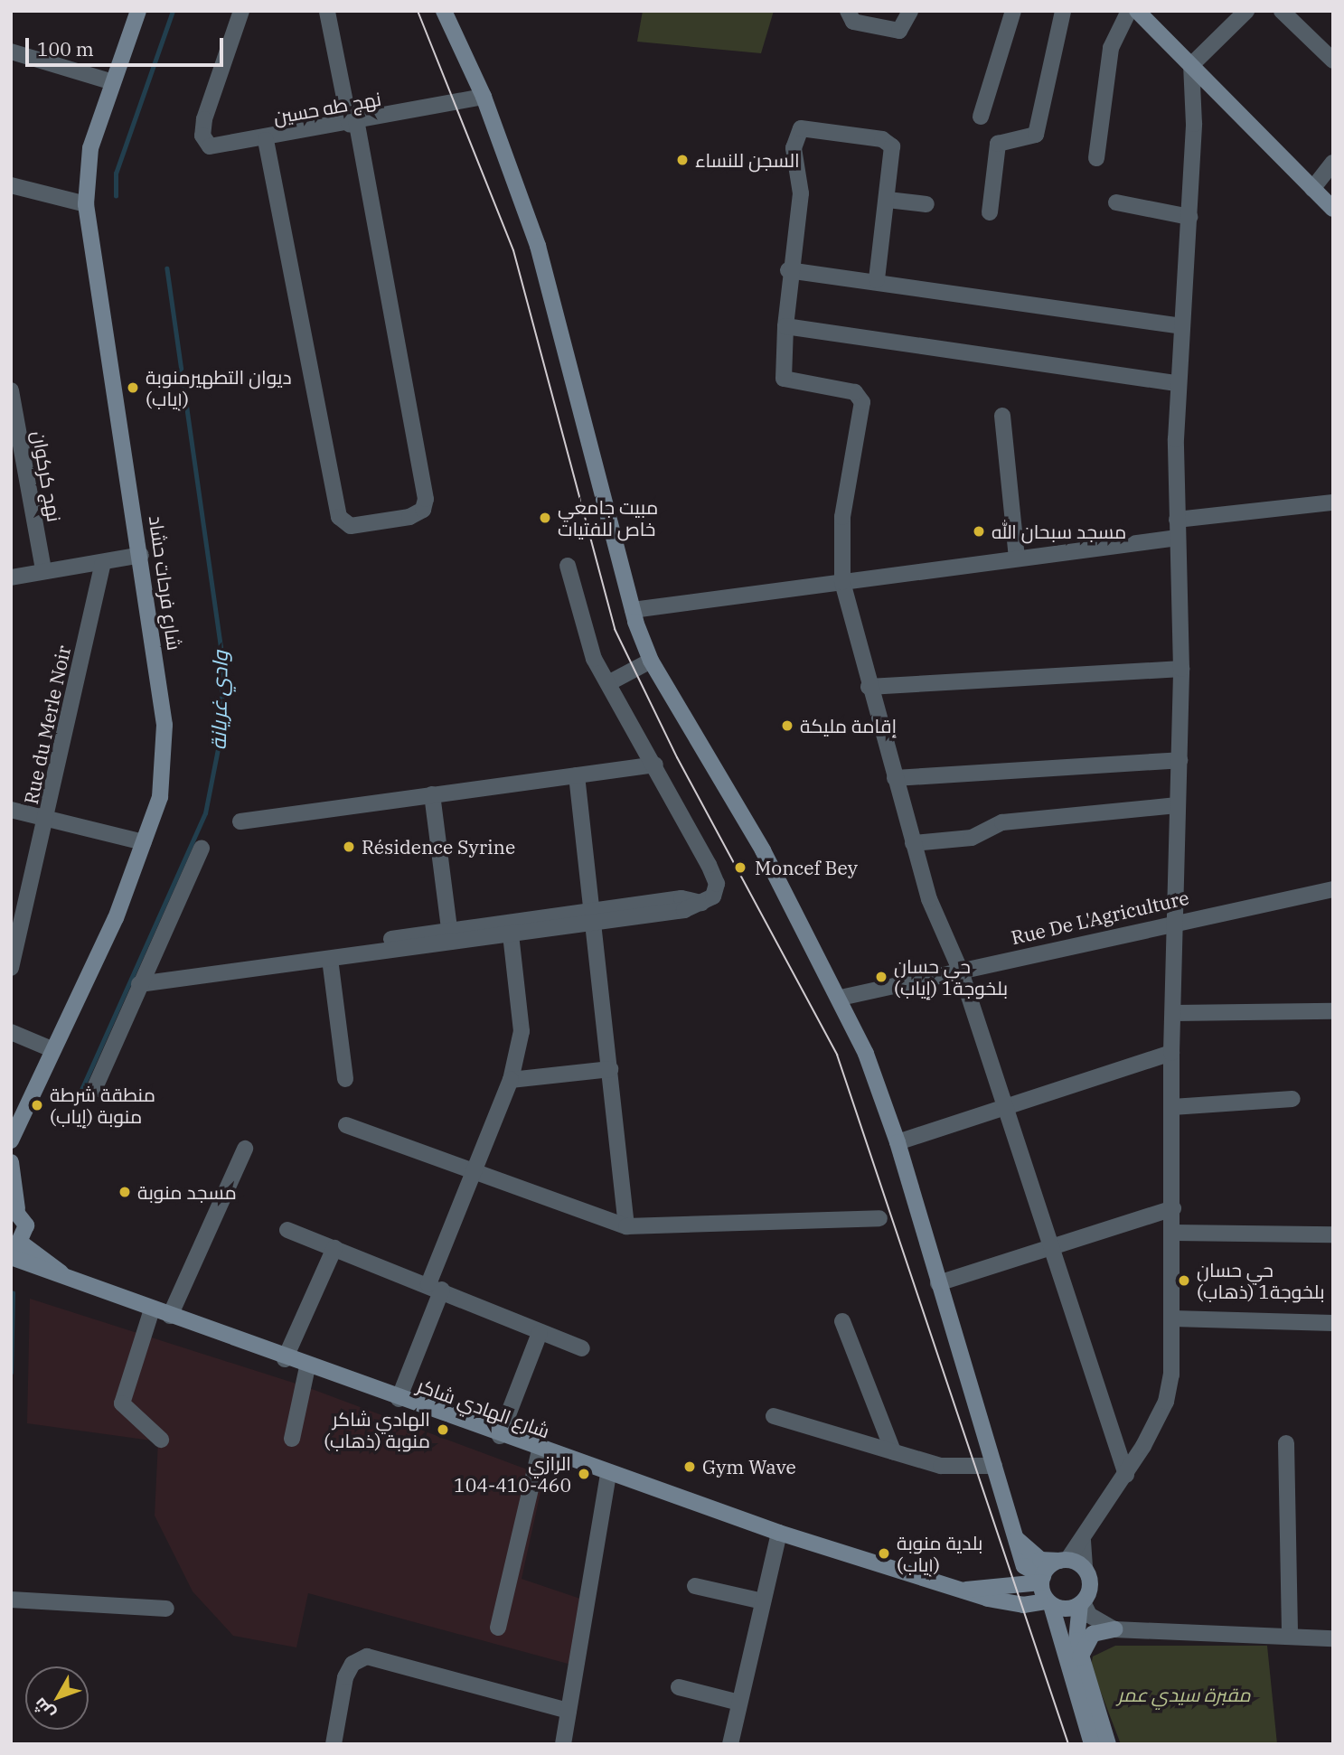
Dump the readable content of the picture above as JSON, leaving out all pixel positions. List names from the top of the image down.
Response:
{
  "streets": {
    "street": [
      "نهج طه حسين",
      "نهج كركوان",
      "شارع فرحات حشاد",
      "Rue du Merle Noir",
      "Rue De L'Agriculture",
      "شارع الهادي شاكر"
    ]
  },
  "water": ["وادي غريانة"],
  "parks": ["مقبرة سيدي عمر"],
  "places": [
    "السجن للنساء",
    "ديوان التطهيرمنوبة (إياب)",
    "مبيت جامعي خاص للفتيات",
    "مسجد سبحان الله",
    "إقامة مليكة",
    "Résidence Syrine",
    "Moncef Bey",
    "حي حسان بلخوجة1 (إياب)",
    "منطقة شرطة منوبة (إياب)",
    "مسجد منوبة",
    "حي حسان بلخوجة1 (ذهاب)",
    "الهادي شاكر منوبة (ذهاب)",
    "Gym Wave",
    "الرازي 104-410-460",
    "بلدية منوبة (إياب)"
  ],
  "scale_bar": "100 m",
  "north": "bottom left"
}
